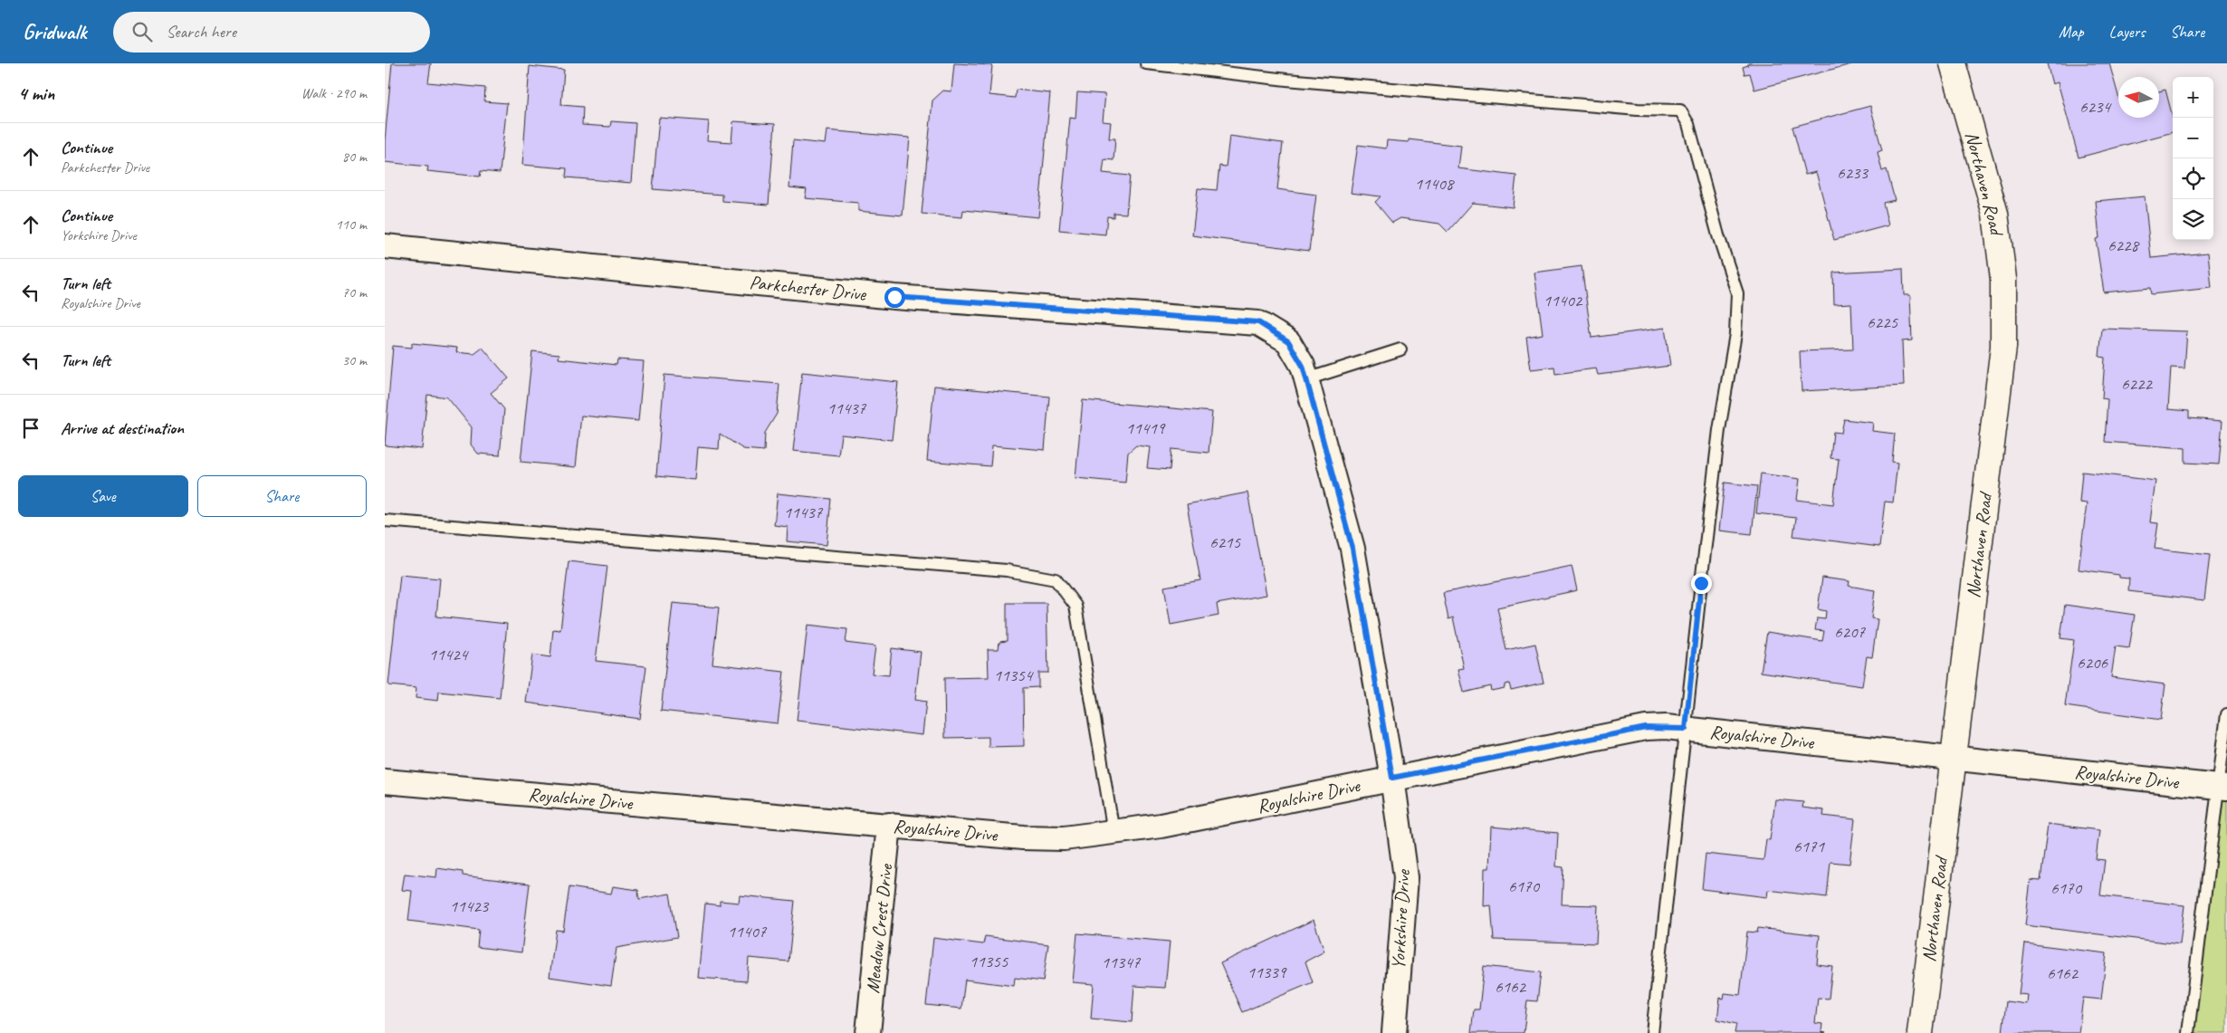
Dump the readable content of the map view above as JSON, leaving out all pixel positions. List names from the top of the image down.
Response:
{
  "streets": {
    "street": [
      "Northaven Road",
      "Parkchester Drive",
      "Royalshire Drive",
      "Yorkshire Drive",
      "Meadow Crest Drive"
    ]
  },
  "crossings": [
    ["Northaven Road", "Royalshire Drive"],
    ["Parkchester Drive", "Yorkshire Drive"],
    ["Royalshire Drive", "Yorkshire Drive"],
    ["Royalshire Drive", "Meadow Crest Drive"]
  ],
  "house_numbers": [
    "6234",
    "6233",
    "11408",
    "6228",
    "11402",
    "6225",
    "6222",
    "11437",
    "11419",
    "11437",
    "6215",
    "6207",
    "11424",
    "6206",
    "11354",
    "6171",
    "6170",
    "6170",
    "11423",
    "11407",
    "11355",
    "11347",
    "11339",
    "6162",
    "6162"
  ],
  "north": "left",
  "page": {
    "header": "Gridwalk",
    "search": "Search here",
    "nav": ["Map", "Layers", "Share"],
    "heading": ["4 min", "Walk · 290 m"],
    "map_buttons": ["+", "−"],
    "list": [
      ["Continue", "Parkchester Drive", "80 m"],
      ["Continue", "Yorkshire Drive", "110 m"],
      ["Turn left", "Royalshire Drive", "70 m"],
      ["Turn left", "30 m"],
      "Arrive at destination"
    ],
    "buttons": ["Save", "Share"]
  }
}
